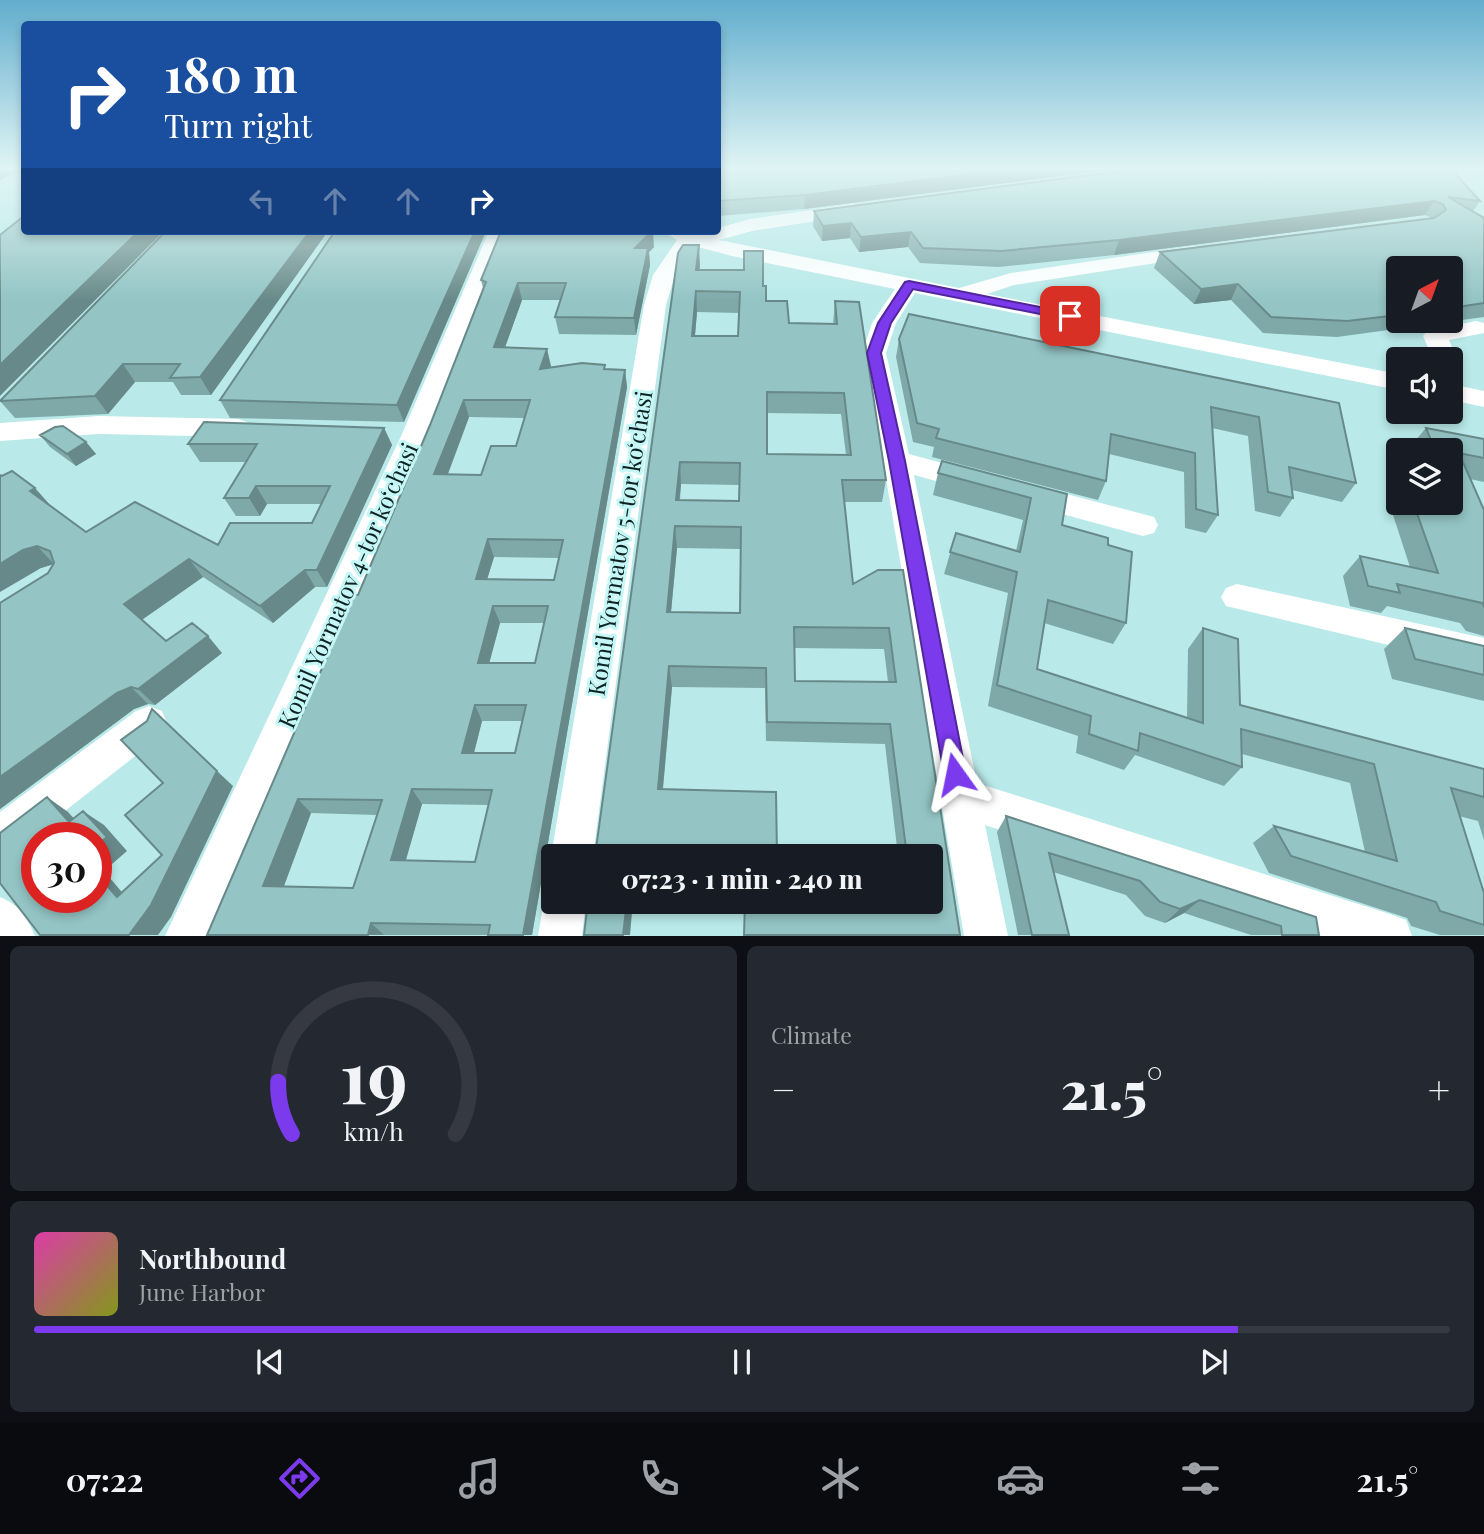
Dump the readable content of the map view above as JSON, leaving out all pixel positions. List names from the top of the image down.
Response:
{
  "streets": {
    "street": ["Komil Yormatov 5-tor koʻchasi", "Komil Yormatov 4-tor koʻchasi"]
  },
  "north": "top right",
  "page": {
    "turn": ["180 m", "Turn right"],
    "limit": "30",
    "trip": "07:23 · 1 min · 240 m",
    "tile": "Climate",
    "heat": ["−", "21.5°", "+"],
    "song": ["Northbound", "June Harbor"],
    "tabs": ["07:22", "21.5°"],
    "gauge": ["19", "km/h"]
  }
}
